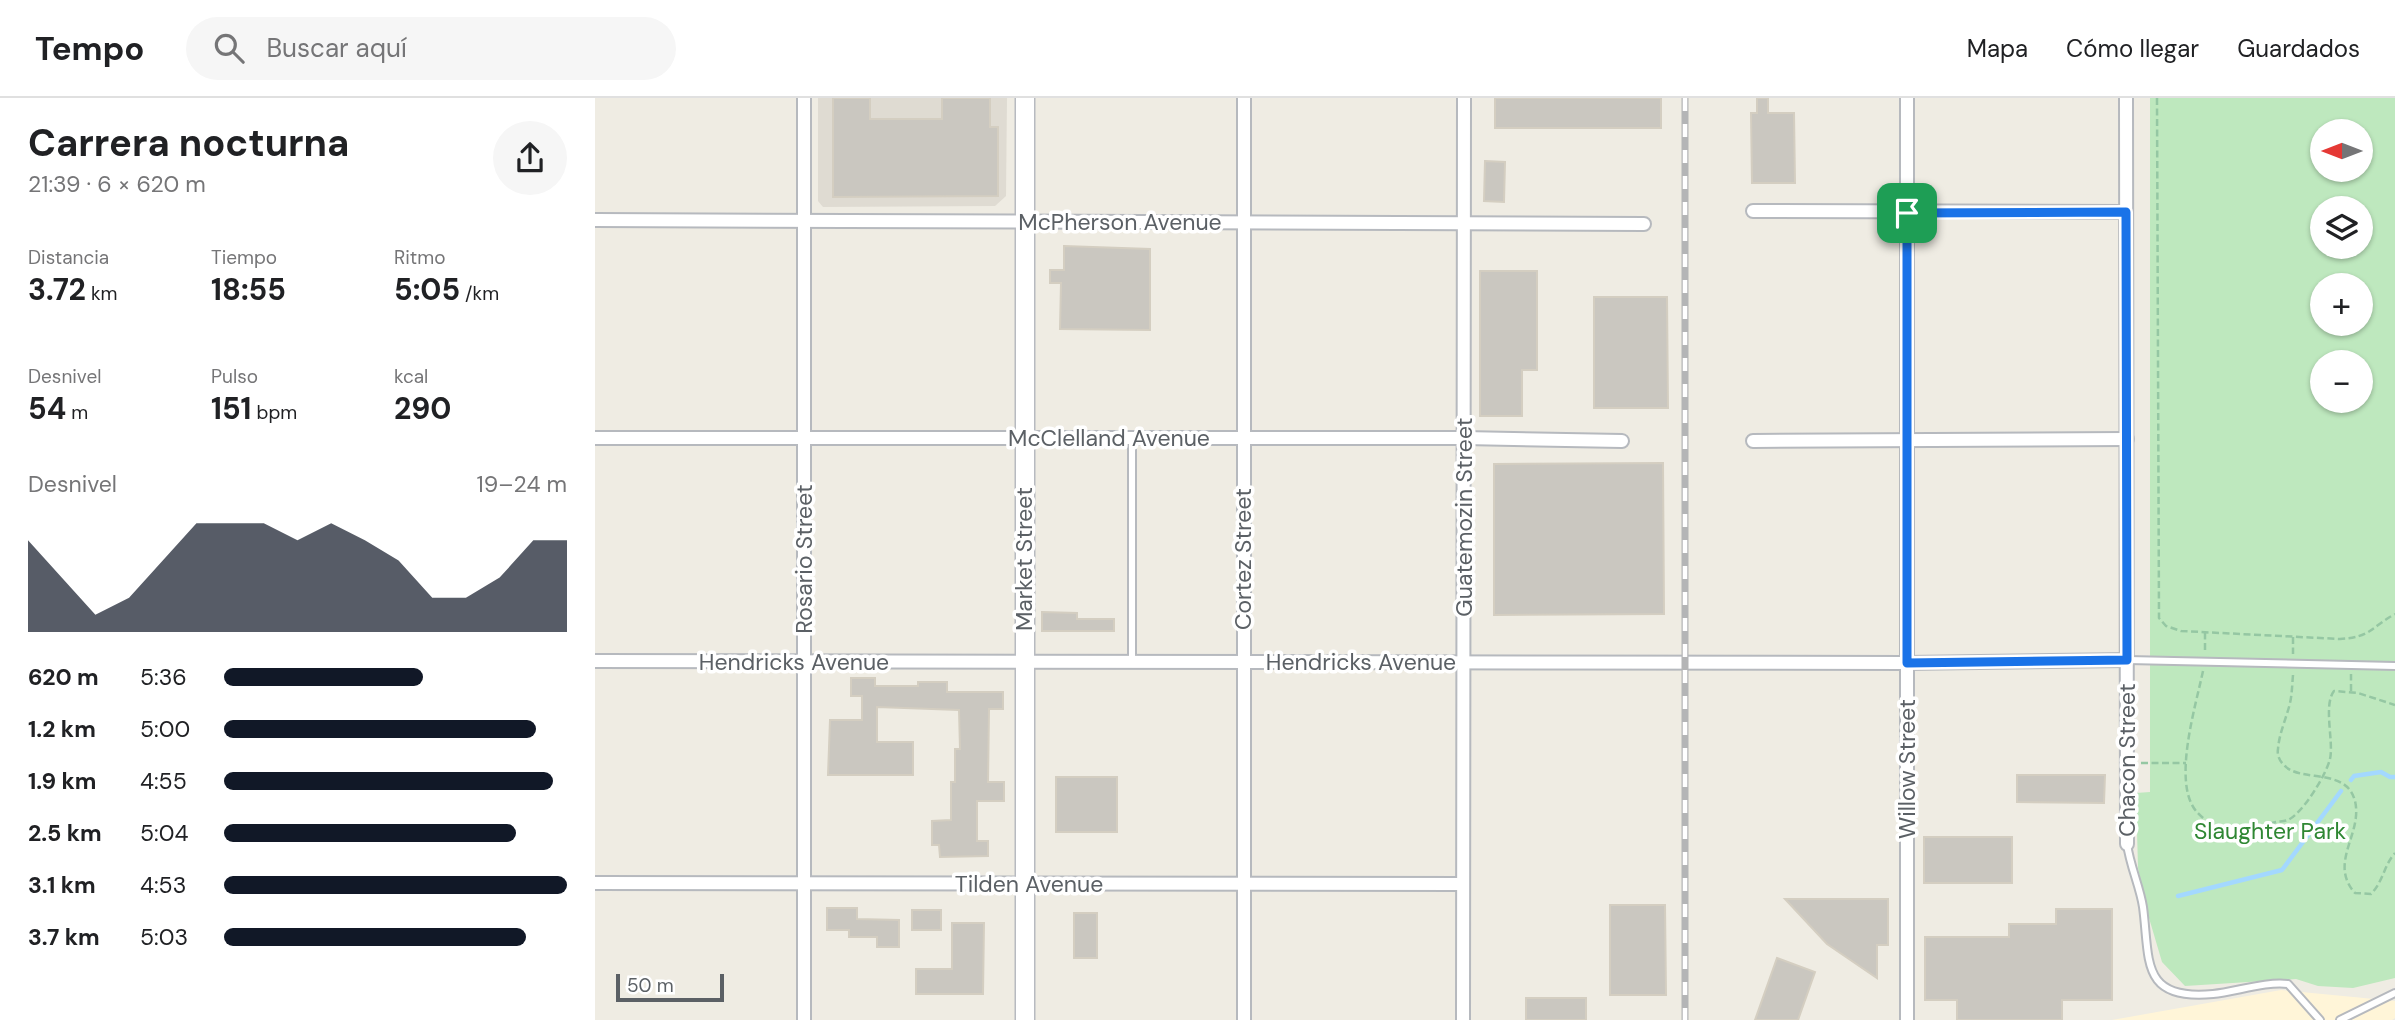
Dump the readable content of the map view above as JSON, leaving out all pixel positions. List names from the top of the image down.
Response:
{
  "streets": {
    "street": [
      "McPherson Avenue",
      "McClelland Avenue",
      "Guatemozin Street",
      "Rosario Street",
      "Market Street",
      "Cortez Street",
      "Hendricks Avenue",
      "Chacon Street",
      "Willow Street",
      "Tilden Avenue"
    ]
  },
  "crossings": [
    ["McPherson Avenue", "Guatemozin Street"],
    ["McPherson Avenue", "Rosario Street"],
    ["McPherson Avenue", "Market Street"],
    ["McPherson Avenue", "Cortez Street"],
    ["McClelland Avenue", "Guatemozin Street"],
    ["McClelland Avenue", "Rosario Street"],
    ["McClelland Avenue", "Market Street"],
    ["McClelland Avenue", "Cortez Street"],
    ["Guatemozin Street", "Hendricks Avenue"],
    ["Guatemozin Street", "Tilden Avenue"],
    ["Rosario Street", "Hendricks Avenue"],
    ["Rosario Street", "Tilden Avenue"],
    ["Market Street", "Hendricks Avenue"],
    ["Market Street", "Tilden Avenue"],
    ["Cortez Street", "Hendricks Avenue"],
    ["Cortez Street", "Tilden Avenue"],
    ["Hendricks Avenue", "Chacon Street"],
    ["Hendricks Avenue", "Willow Street"]
  ],
  "parks": ["Slaughter Park"],
  "scale_bar": "50 m",
  "north": "left",
  "page": {
    "header": "Tempo",
    "search": "Buscar aquí",
    "nav": ["Mapa", "Cómo llegar", "Guardados"],
    "heading": ["Carrera nocturna", "21:39 · 6 × 620 m"],
    "map_buttons": ["+", "−"],
    "stats": [
      ["Distancia", "3.72 km"],
      ["Tiempo", "18:55"],
      ["Ritmo", "5:05 /km"],
      ["Desnivel", "54 m"],
      ["Pulso", "151 bpm"],
      ["kcal", "290"]
    ],
    "chart": ["Desnivel", "19–24 m"],
    "list": [
      {
        "name": "620 m",
        "note": "5:36"
      },
      {
        "name": "1.2 km",
        "note": "5:00"
      },
      {
        "name": "1.9 km",
        "note": "4:55"
      },
      {
        "name": "2.5 km",
        "note": "5:04"
      },
      {
        "name": "3.1 km",
        "note": "4:53"
      },
      {
        "name": "3.7 km",
        "note": "5:03"
      }
    ],
    "scale": "50 m"
  }
}
